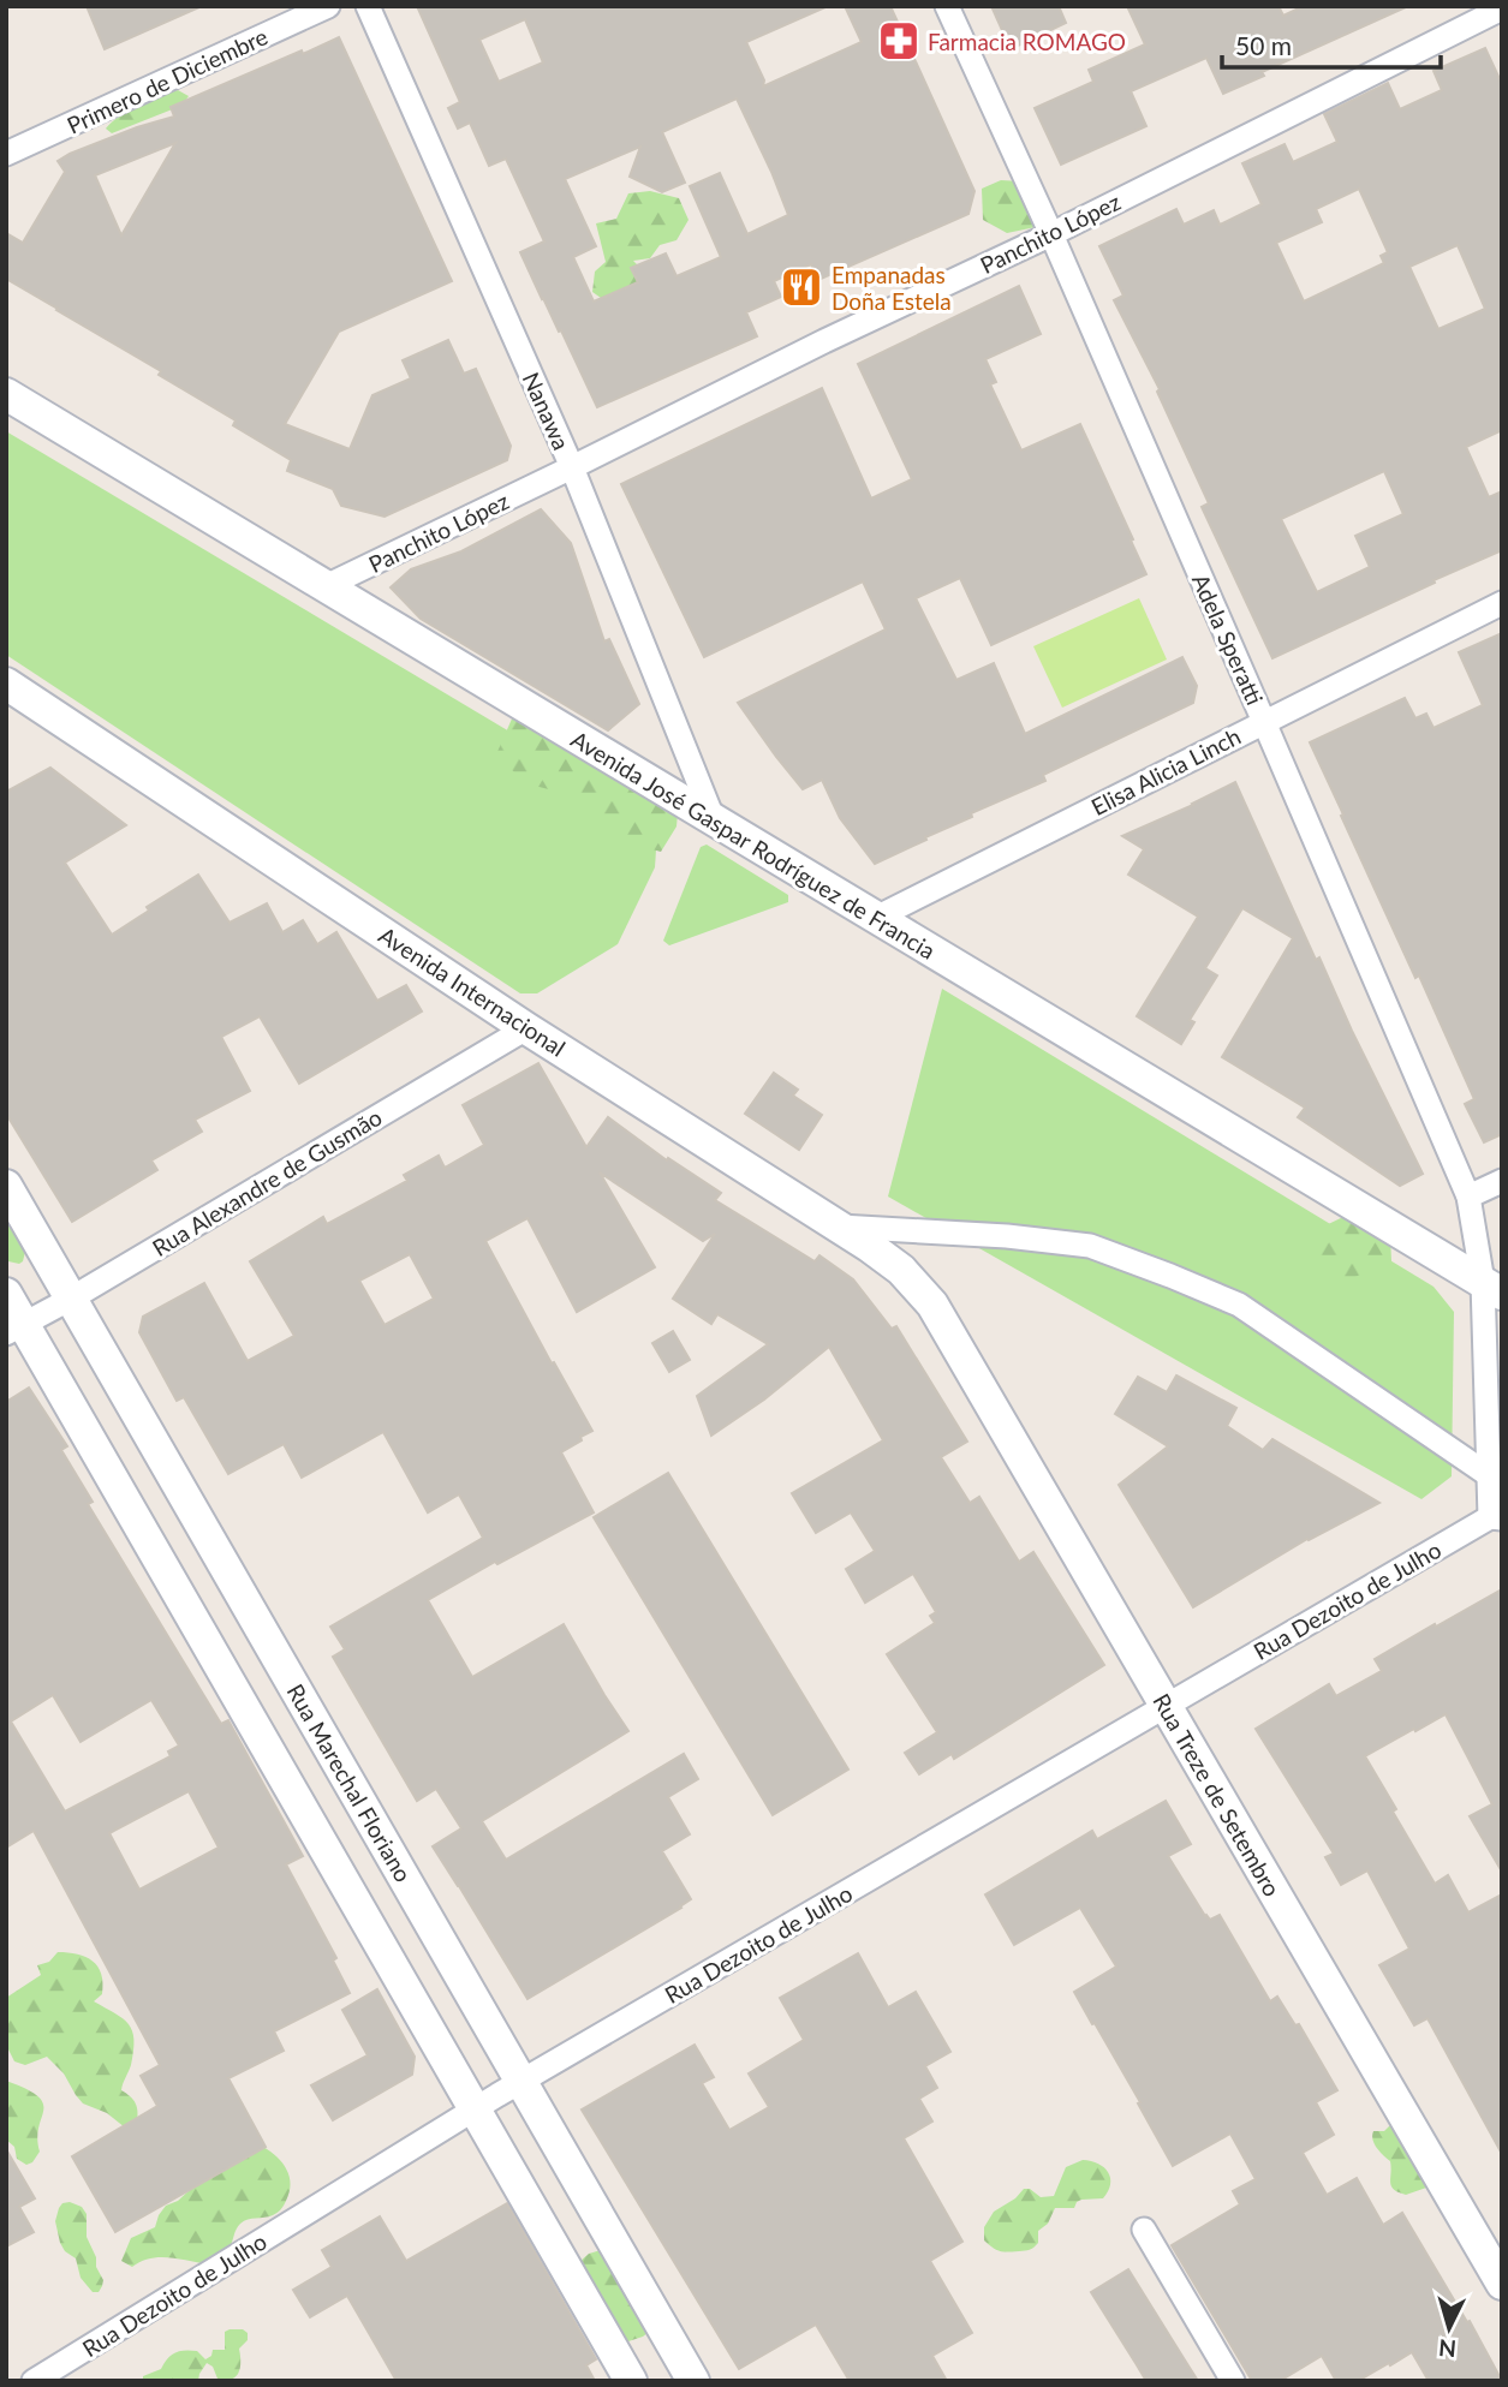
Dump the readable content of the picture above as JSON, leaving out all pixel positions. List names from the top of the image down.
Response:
{
  "streets": {
    "main road": [
      "Avenida José Gaspar Rodríguez de Francia",
      "Avenida Internacional",
      "Rua Marechal Floriano",
      "Rua Treze de Setembro"
    ],
    "street": [
      "Primero de Diciembre",
      "Panchito López",
      "Nanawa",
      "Adela Speratti",
      "Elisa Alicia Linch",
      "Rua Alexandre de Gusmão",
      "Rua Dezoito de Julho"
    ]
  },
  "crossings": [
    ["Panchito López", "Nanawa"],
    ["Panchito López", "Adela Speratti"],
    ["Panchito López", "Avenida José Gaspar Rodríguez de Francia"],
    ["Nanawa", "Avenida José Gaspar Rodríguez de Francia"],
    ["Adela Speratti", "Elisa Alicia Linch"],
    ["Adela Speratti", "Avenida José Gaspar Rodríguez de Francia"],
    ["Adela Speratti", "Rua Dezoito de Julho"],
    ["Elisa Alicia Linch", "Avenida José Gaspar Rodríguez de Francia"],
    ["Avenida Internacional", "Rua Alexandre de Gusmão"],
    ["Avenida Internacional", "Rua Treze de Setembro"],
    ["Rua Alexandre de Gusmão", "Rua Marechal Floriano"],
    ["Rua Dezoito de Julho", "Rua Marechal Floriano"],
    ["Rua Dezoito de Julho", "Rua Treze de Setembro"]
  ],
  "places": {
    "pharmacy": ["Farmacia ROMAGO"],
    "restaurant": ["Empanadas Doña Estela"]
  },
  "scale_bar": "50 m",
  "north": "bottom"
}
